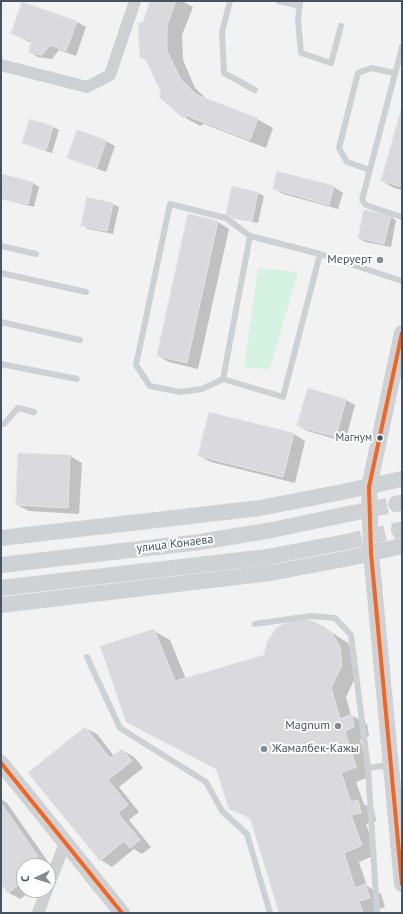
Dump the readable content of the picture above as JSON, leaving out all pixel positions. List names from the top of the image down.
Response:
{
  "streets": {
    "main road": ["улица Конаева"]
  },
  "places": [
    "Меруерт",
    "Магнум",
    "Magnum",
    "Жамалбек-Кажы"
  ],
  "north": "left"
}
